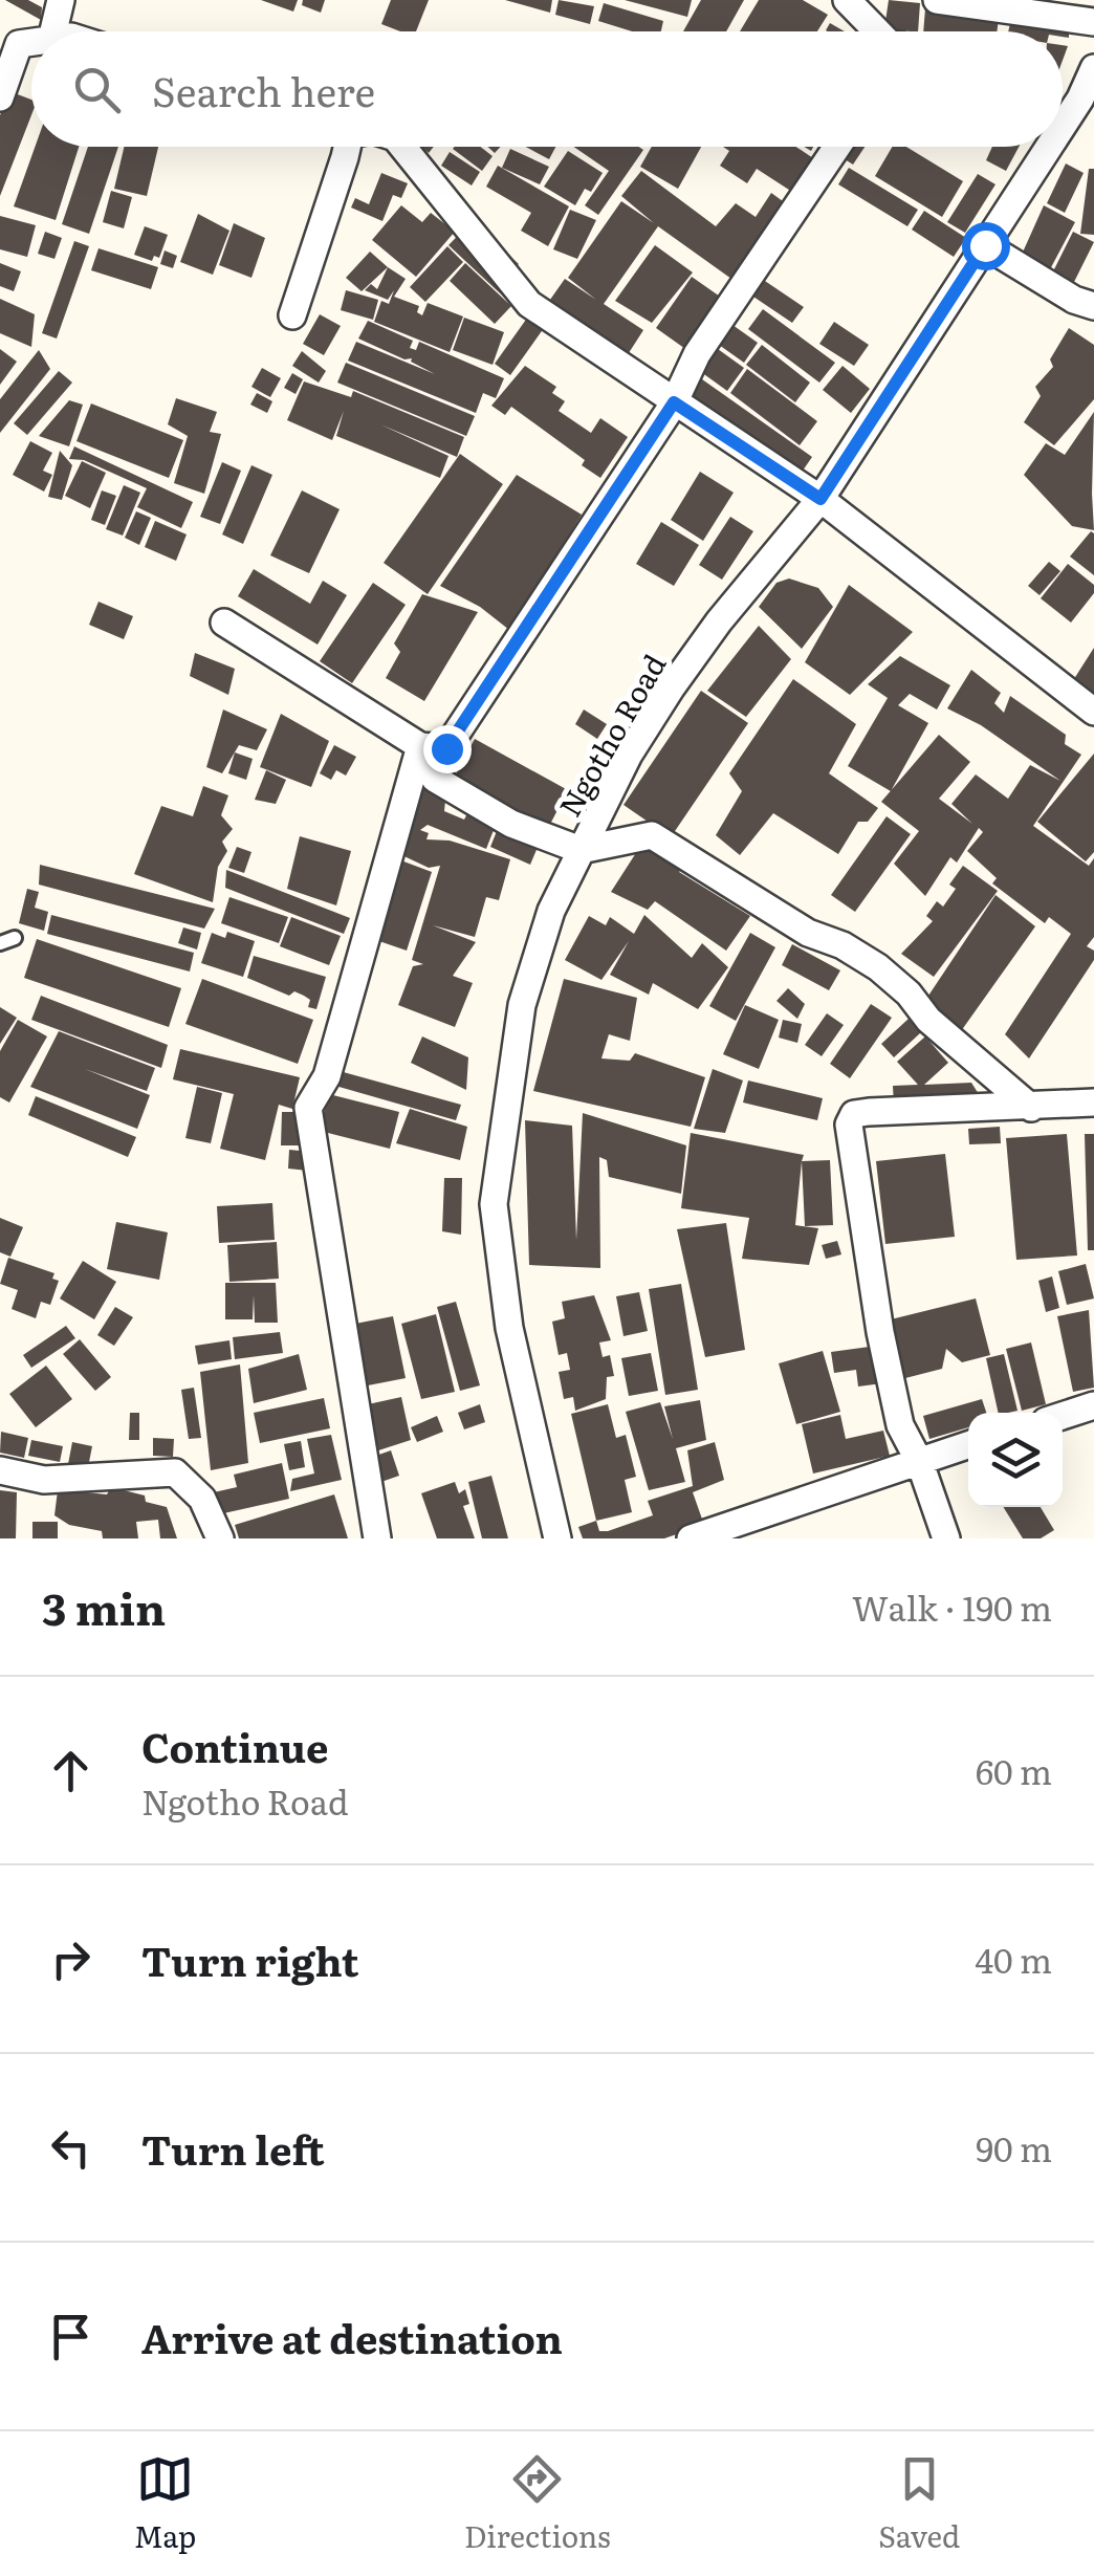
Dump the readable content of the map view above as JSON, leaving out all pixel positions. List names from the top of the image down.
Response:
{
  "streets": {
    "street": ["Ngotho Road"]
  },
  "page": {
    "search": "Search here",
    "heading": ["3 min", "Walk · 190 m"],
    "list": [
      ["Continue", "Ngotho Road", "60 m"],
      ["Turn right", "40 m"],
      ["Turn left", "90 m"],
      "Arrive at destination"
    ],
    "nav": ["Map", "Directions", "Saved"]
  }
}
